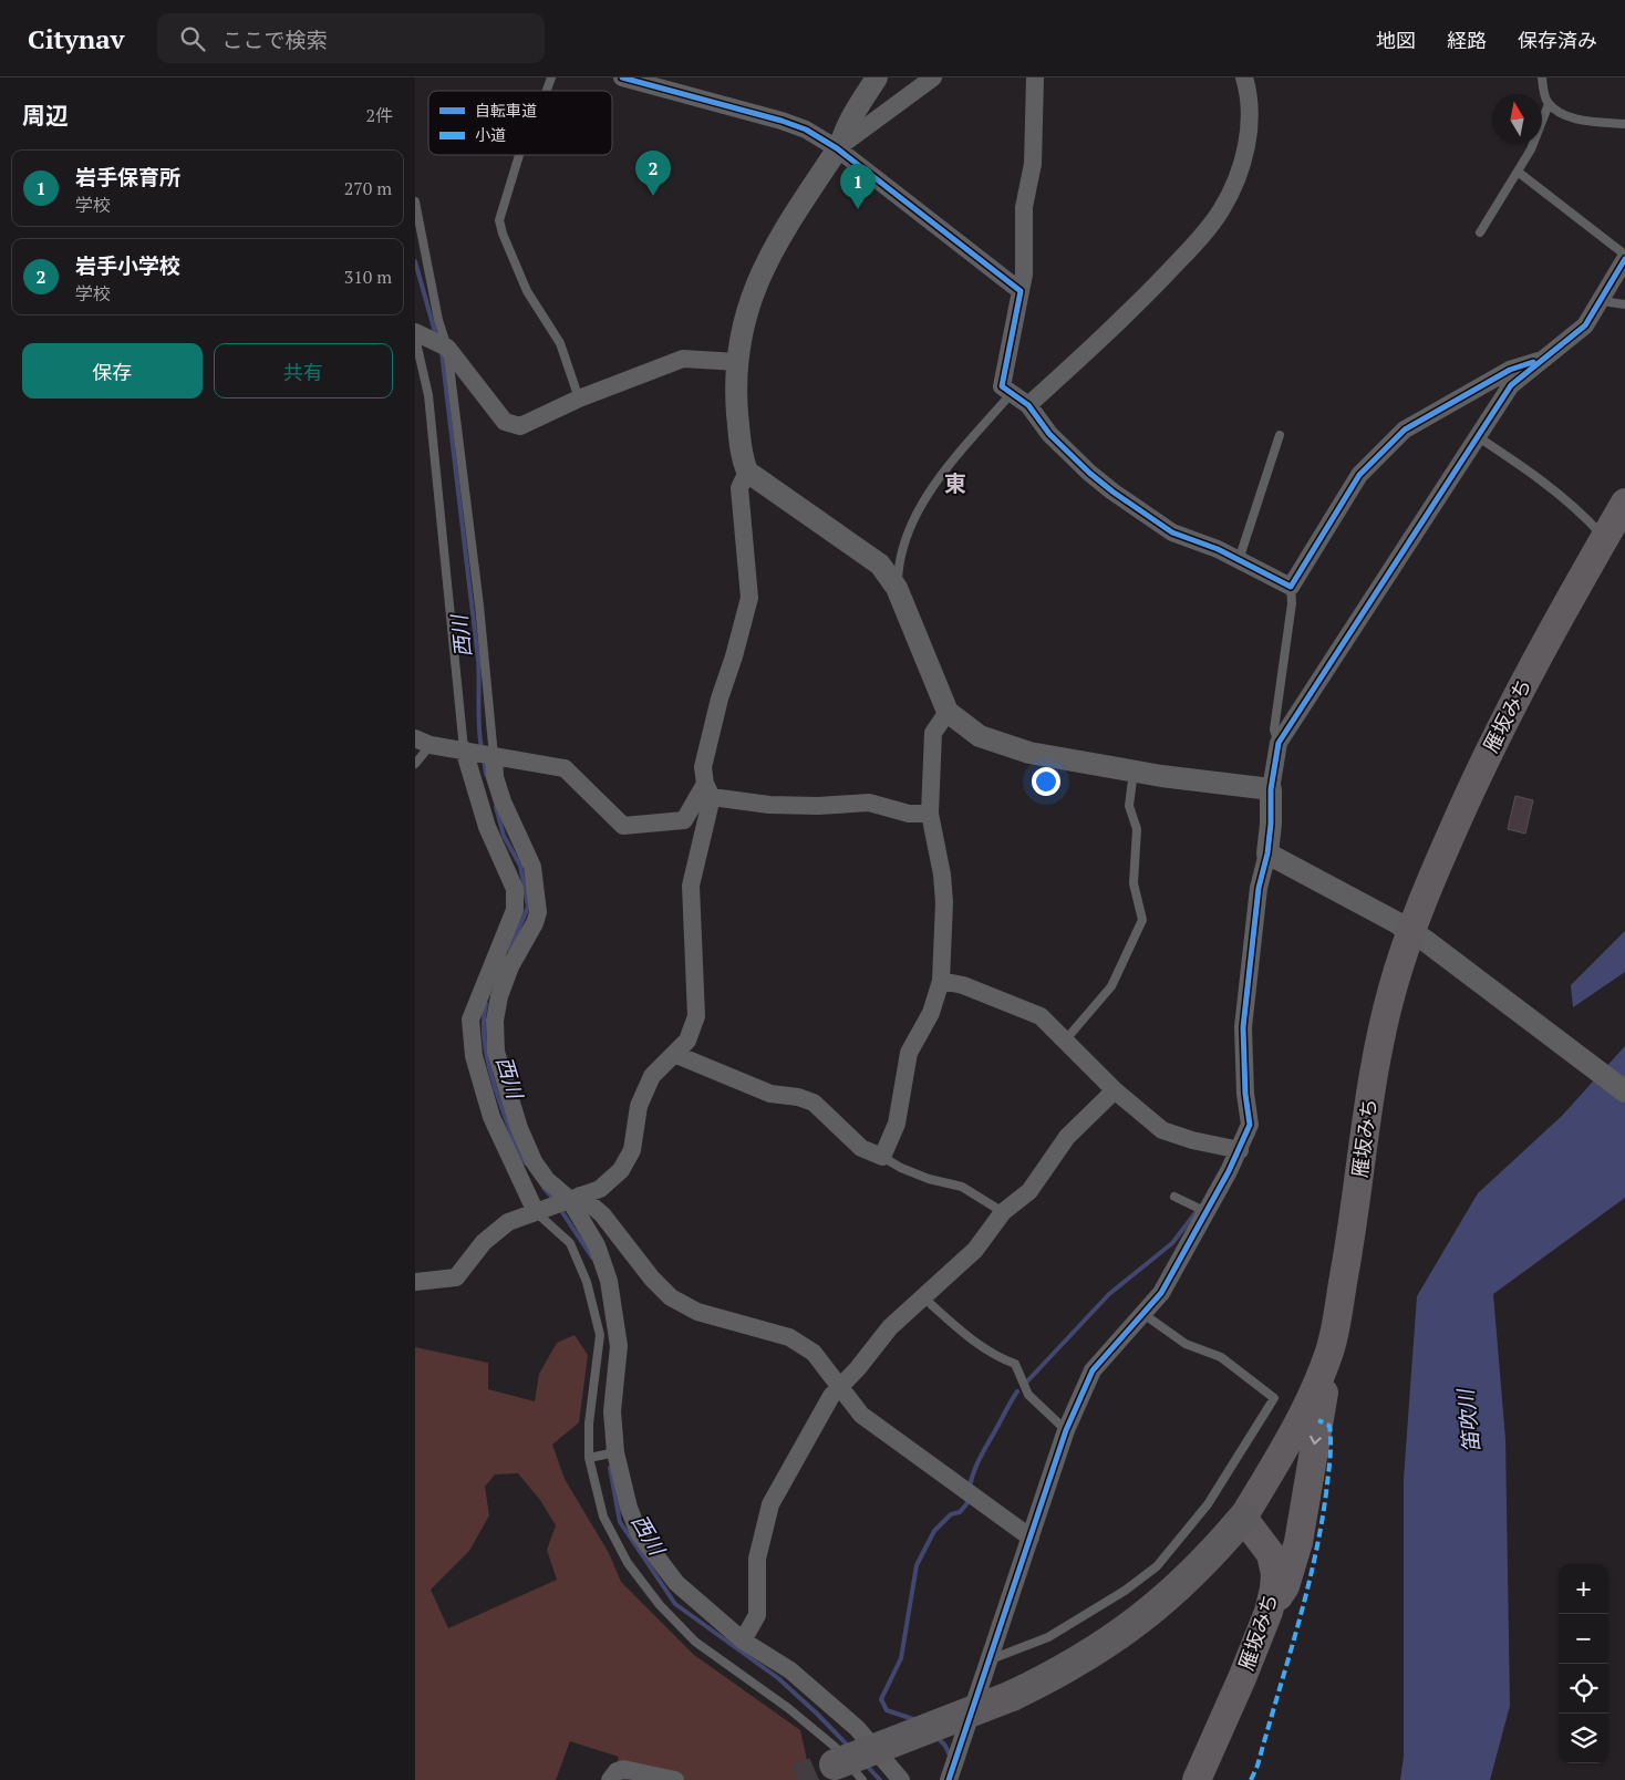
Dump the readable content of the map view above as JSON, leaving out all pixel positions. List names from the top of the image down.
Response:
{
  "streets": {
    "highway": ["雁坂みち"]
  },
  "districts": ["東"],
  "water": ["西川", "笛吹川"],
  "legend": ["自転車道", "小道"],
  "north": "top",
  "page": {
    "header": "Citynav",
    "search": "ここで検索",
    "nav": ["地図", "経路", "保存済み"],
    "heading": ["周辺", "2件"],
    "list": [
      {
        "mark": "1",
        "name": "岩手保育所",
        "note": "学校",
        "value": "270 m"
      },
      {
        "mark": "2",
        "name": "岩手小学校",
        "note": "学校",
        "value": "310 m"
      }
    ],
    "pins": ["2", "1"],
    "buttons": ["保存", "共有"],
    "map_buttons": ["+", "−"]
  }
}
